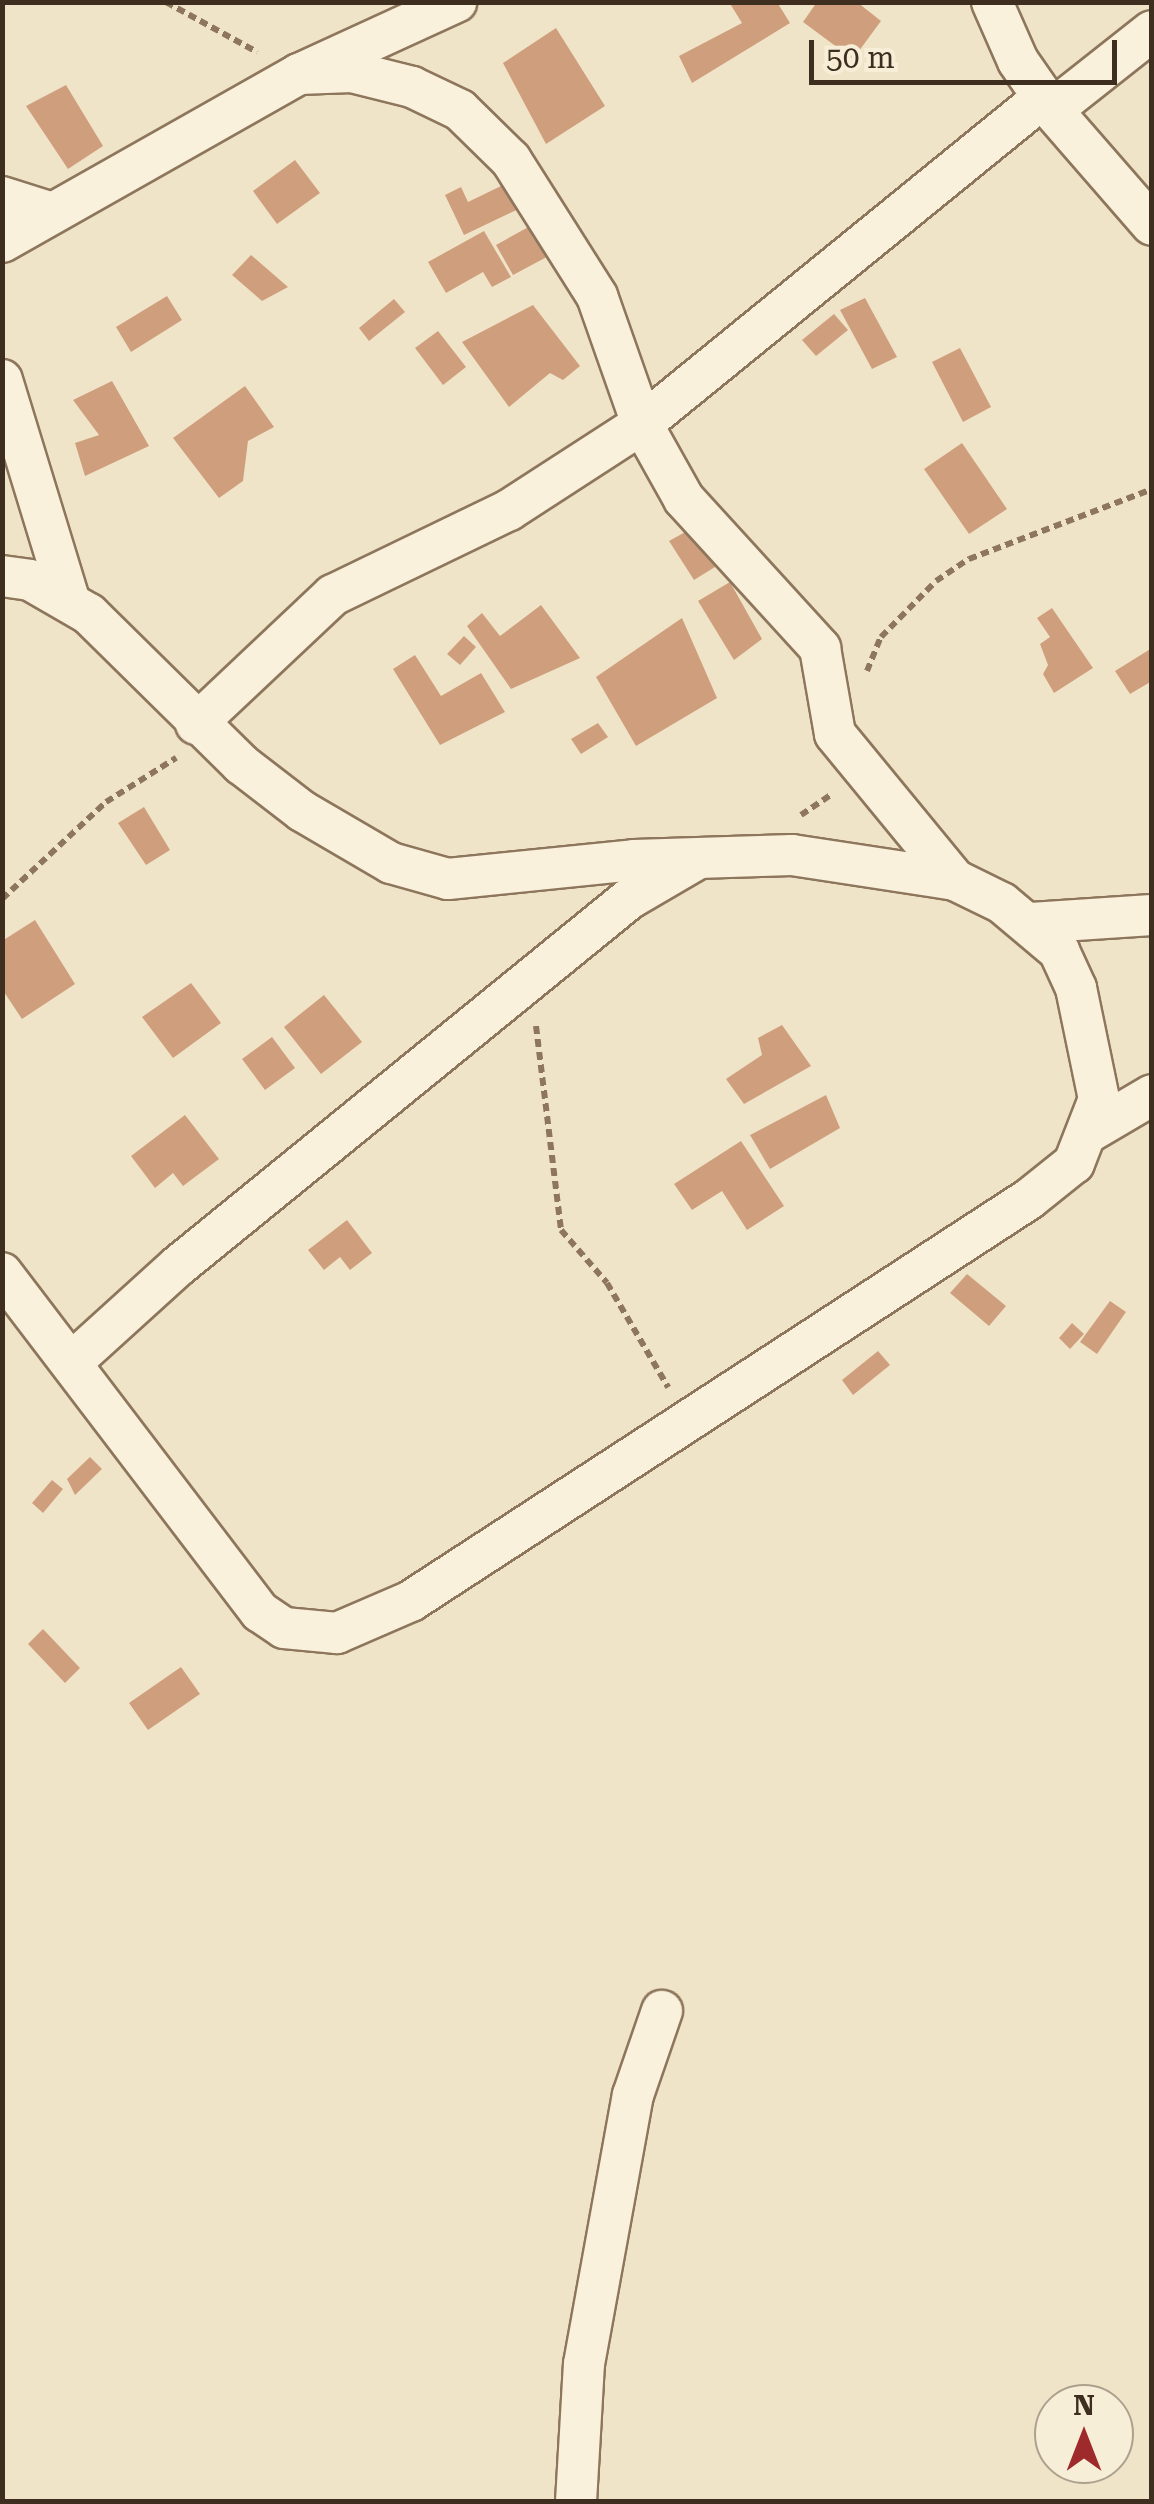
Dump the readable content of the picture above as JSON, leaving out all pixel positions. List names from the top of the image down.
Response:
{
  "scale_bar": "50 m",
  "north": "top"
}
